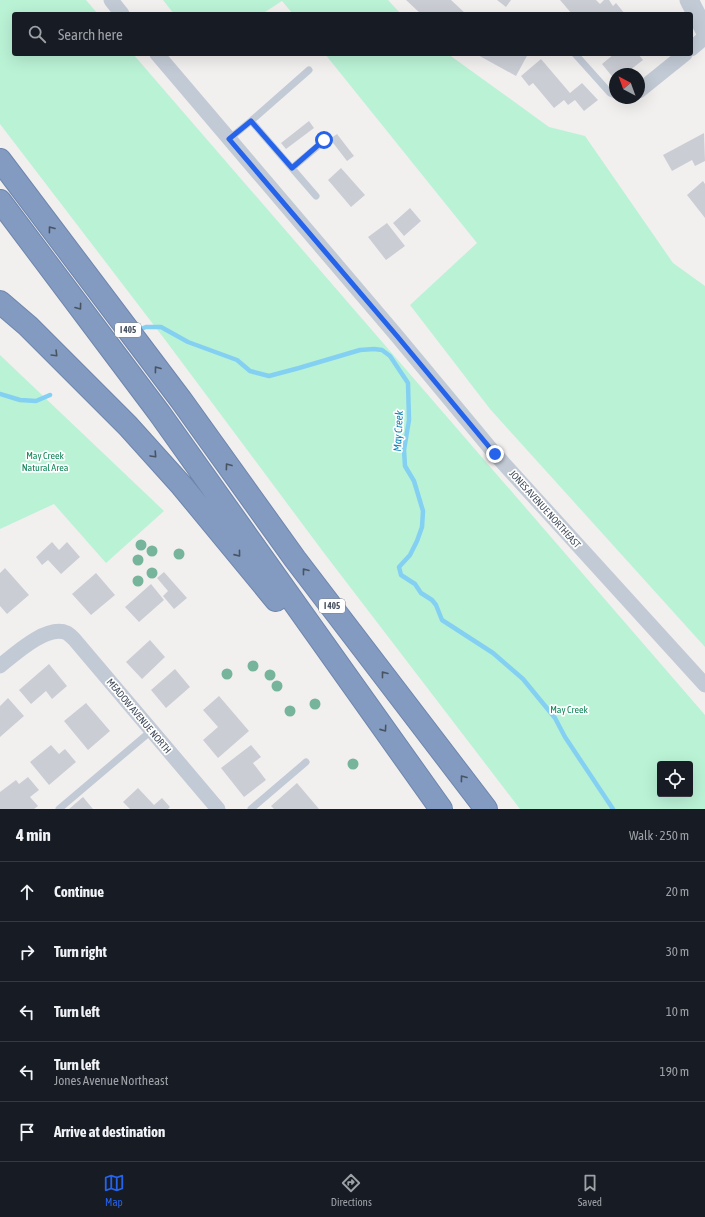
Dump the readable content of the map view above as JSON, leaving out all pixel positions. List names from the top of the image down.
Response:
{
  "streets": {
    "highway": ["I 405"],
    "street": ["JONES AVENUE NORTHEAST", "MEADOW AVENUE NORTH"]
  },
  "water": ["May Creek"],
  "parks": ["May Creek Natural Area", "May Creek"],
  "north": "top left",
  "page": {
    "search": "Search here",
    "heading": ["4 min", "Walk · 250 m"],
    "list": [
      ["Continue", "20 m"],
      ["Turn right", "30 m"],
      ["Turn left", "10 m"],
      ["Turn left", "Jones Avenue Northeast", "190 m"],
      "Arrive at destination"
    ],
    "nav": ["Map", "Directions", "Saved"]
  }
}
